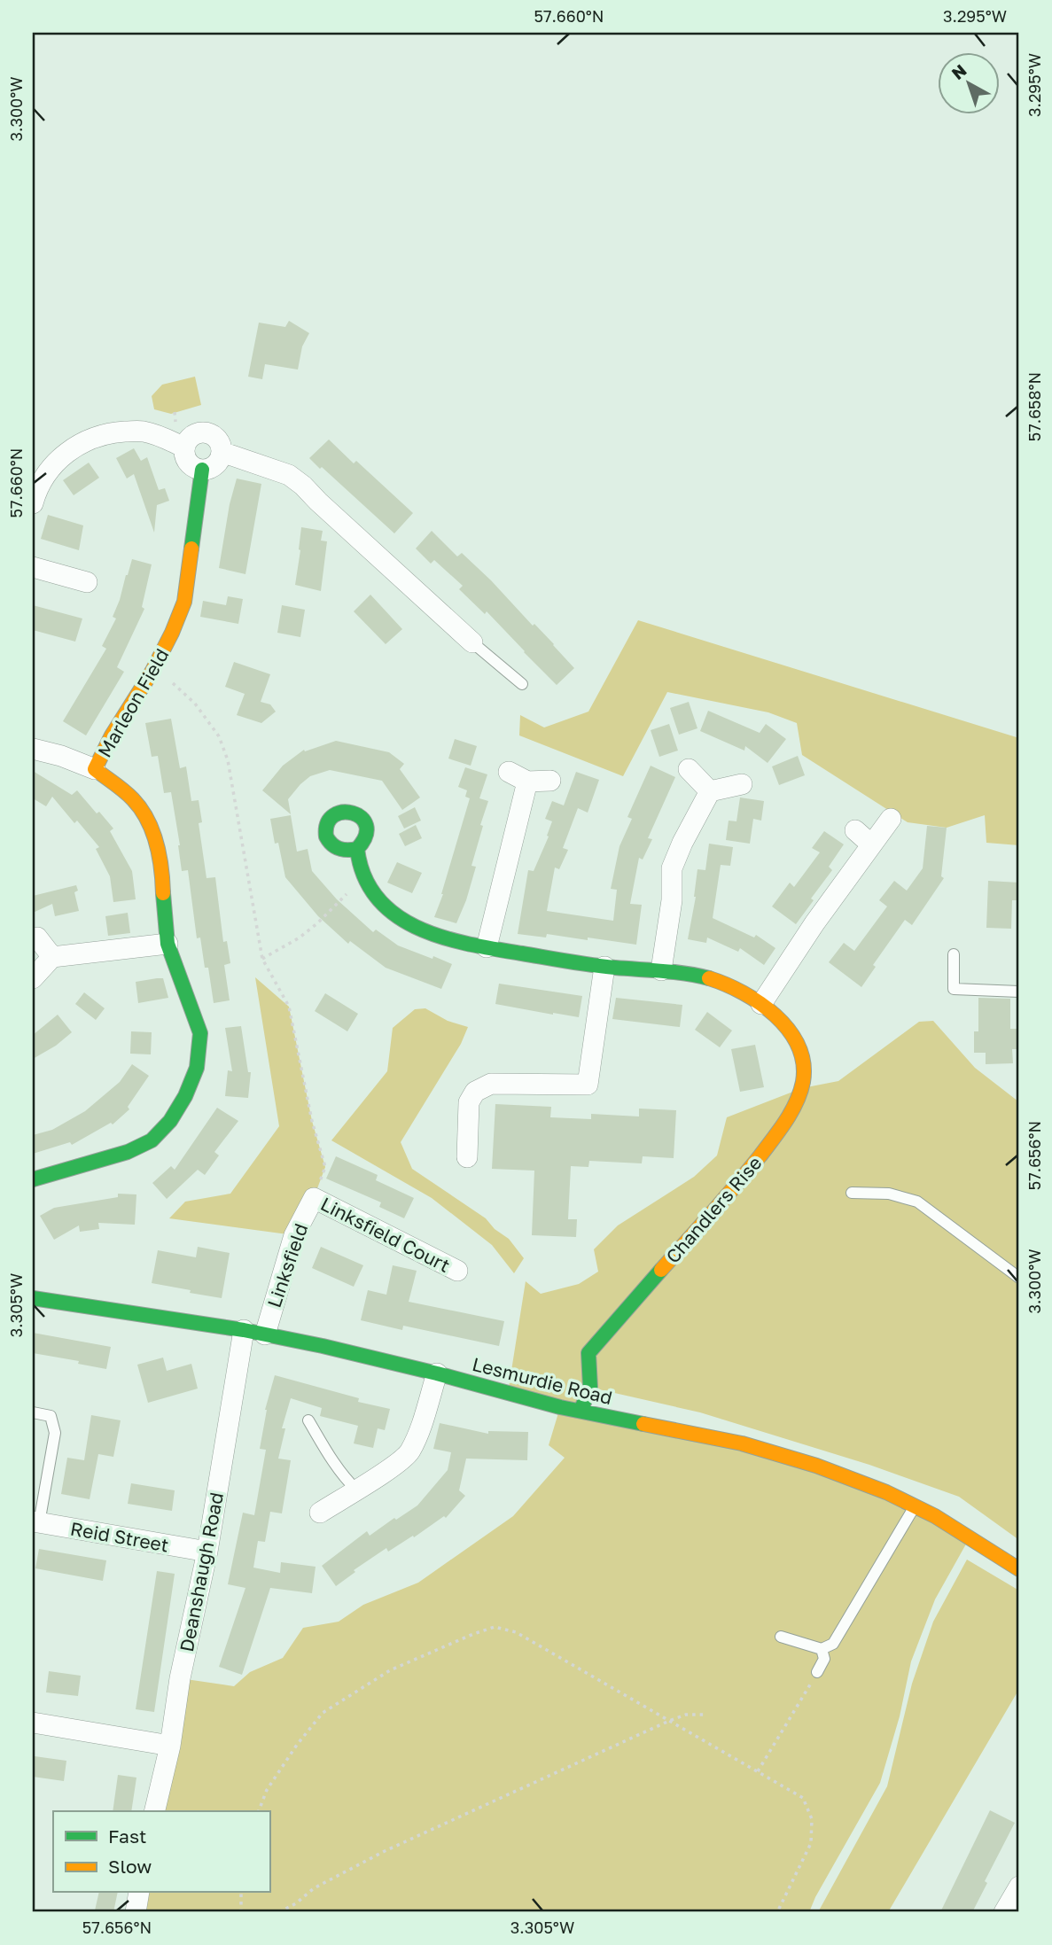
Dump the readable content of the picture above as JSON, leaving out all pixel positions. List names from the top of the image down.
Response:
{
  "streets": {
    "street": [
      "Marleon Field",
      "Chandlers Rise",
      "Linksfield Court",
      "Linksfield",
      "Lesmurdie Road",
      "Reid Street",
      "Deanshaugh Road"
    ]
  },
  "crossings": [
    ["Chandlers Rise", "Lesmurdie Road"],
    ["Linksfield Court", "Linksfield"],
    ["Linksfield", "Lesmurdie Road"],
    ["Lesmurdie Road", "Deanshaugh Road"],
    ["Reid Street", "Deanshaugh Road"]
  ],
  "legend": ["Fast", "Slow"],
  "north": "top left",
  "coordinates": [
    "57.660°N",
    "3.295°W",
    "3.300°W",
    "57.658°N",
    "57.656°N",
    "3.305°W"
  ]
}
